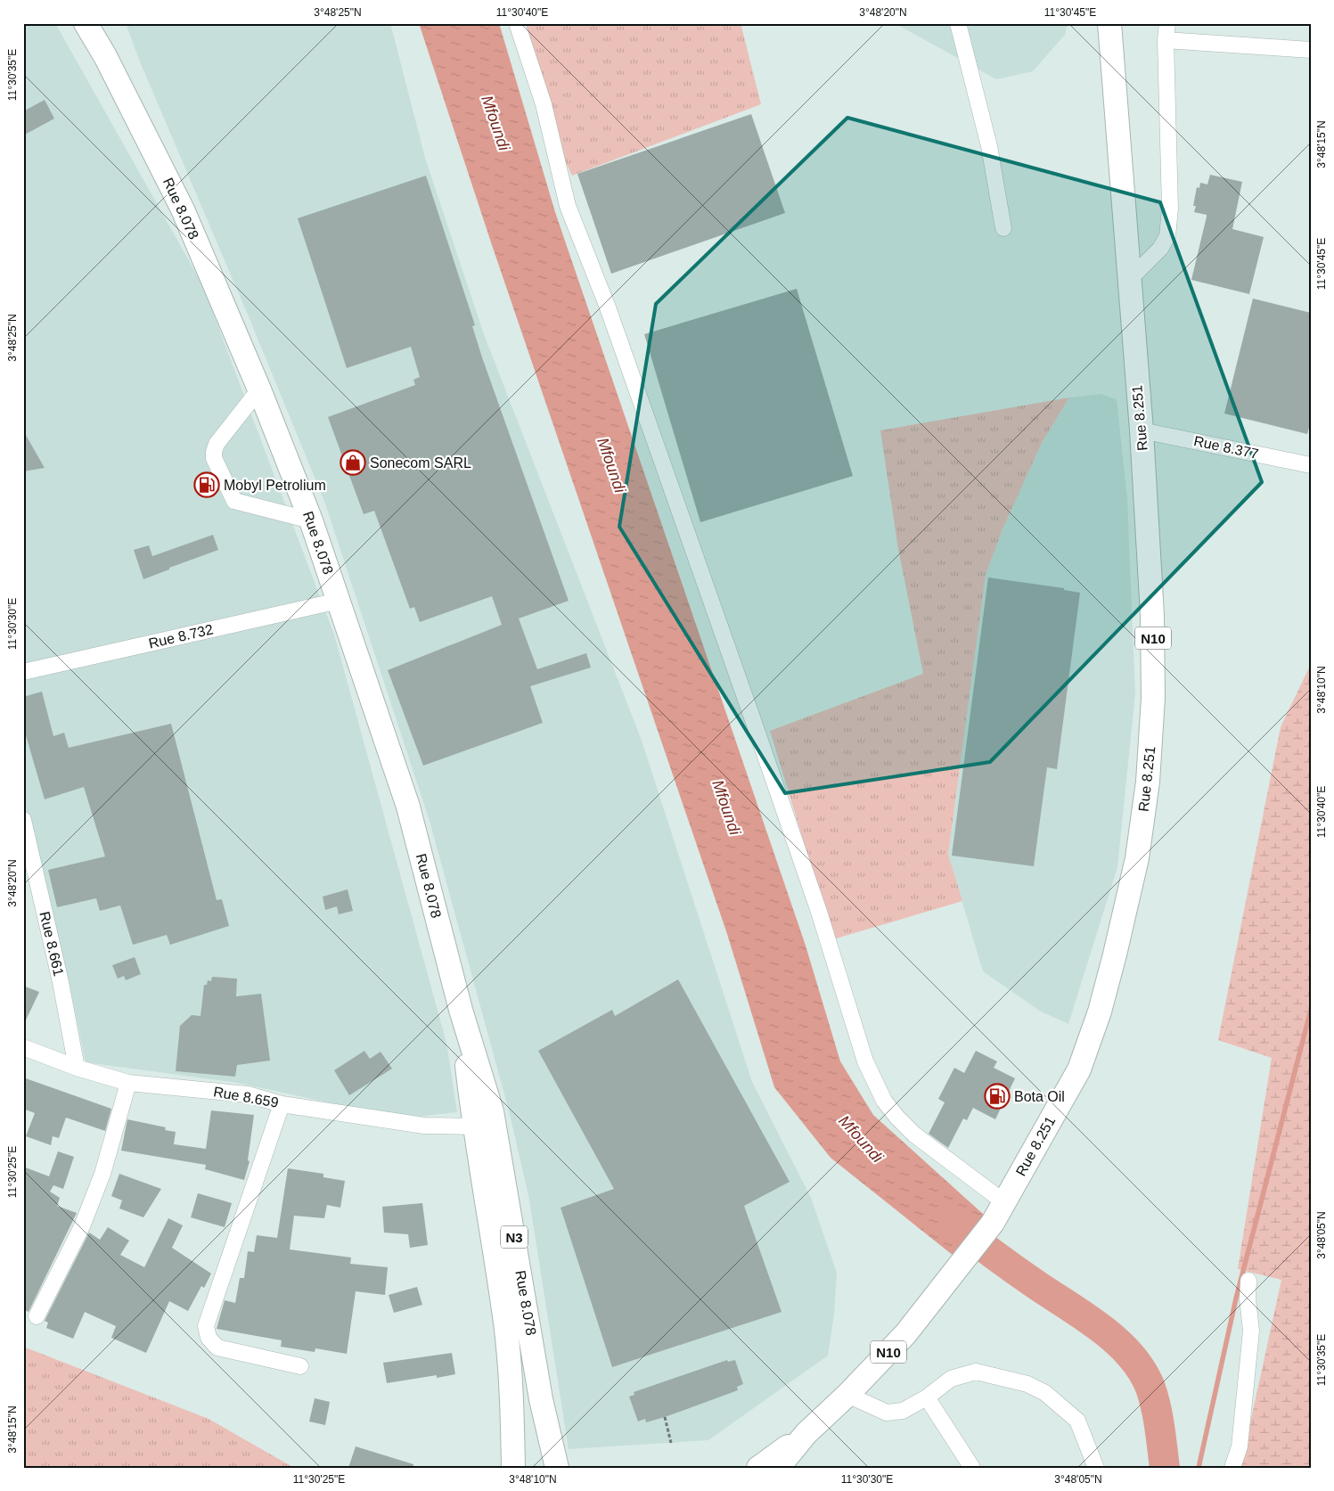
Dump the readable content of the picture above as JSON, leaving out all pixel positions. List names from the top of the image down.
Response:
{
  "streets": {
    "highway": [
      "Rue 8.078",
      "Rue 8.251",
      "N10",
      "N3"
    ],
    "street": [
      "Rue 8.377",
      "Rue 8.732",
      "Rue 8.661",
      "Rue 8.659"
    ]
  },
  "crossings": [
    ["Rue 8.078", "Rue 8.732"],
    ["Rue 8.078", "Rue 8.659"],
    ["Rue 8.251", "Rue 8.377"],
    ["Rue 8.661", "Rue 8.659"]
  ],
  "water": ["Mfoundi"],
  "places": {
    "shop": ["Sonecom SARL"],
    "fuel station": ["Mobyl Petrolium", "Bota Oil"]
  },
  "coordinates": [
    "3°48'25\"N",
    "11°30'40\"E",
    "3°48'20\"N",
    "11°30'45\"E",
    "11°30'35\"E",
    "3°48'15\"N",
    "11°30'30\"E",
    "3°48'10\"N",
    "11°30'25\"E",
    "3°48'05\"N"
  ]
}
